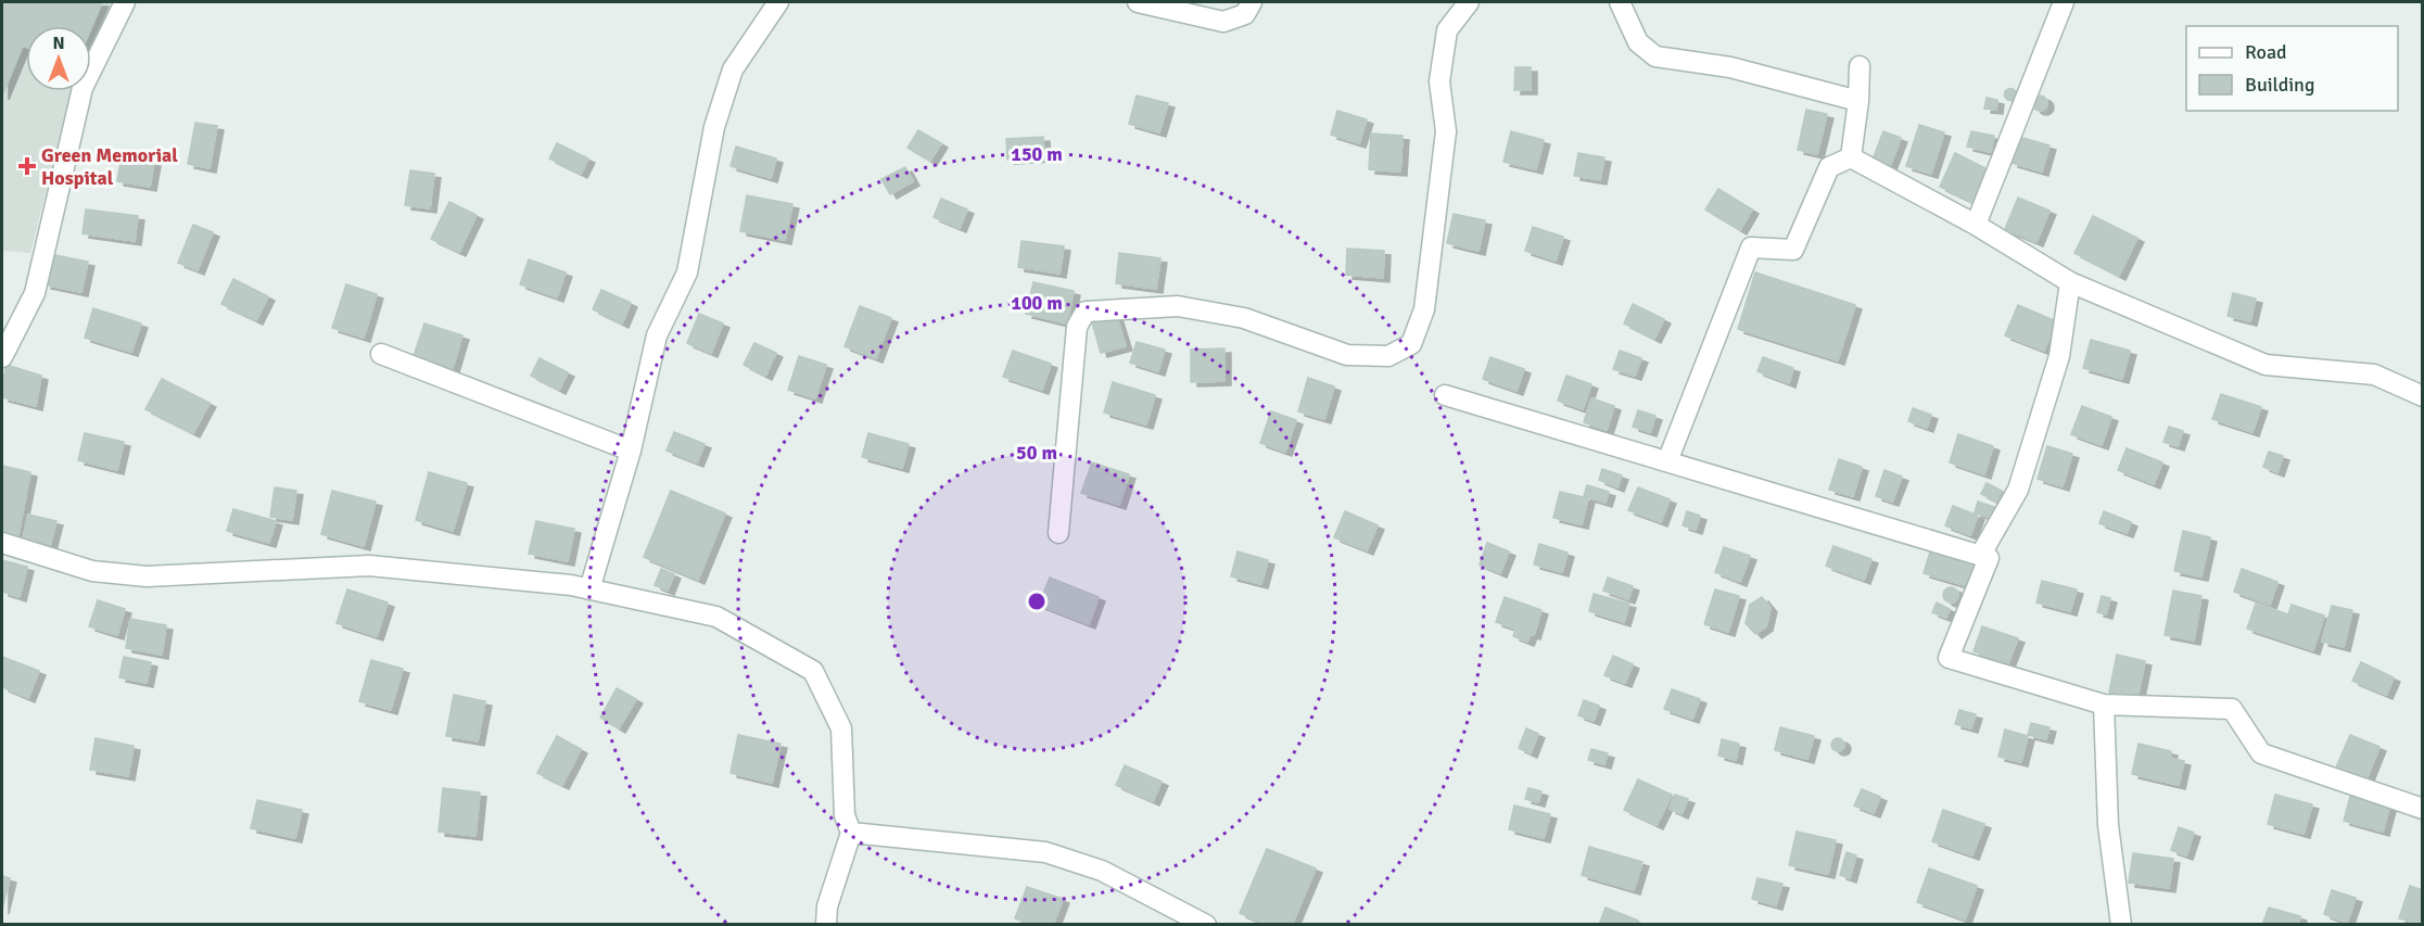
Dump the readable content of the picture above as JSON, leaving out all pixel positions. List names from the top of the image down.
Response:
{
  "places": {
    "health": ["Green Memorial Hospital"]
  },
  "legend": ["Road", "Building"],
  "north": "top",
  "rings": ["150 m", "100 m", "50 m"]
}
